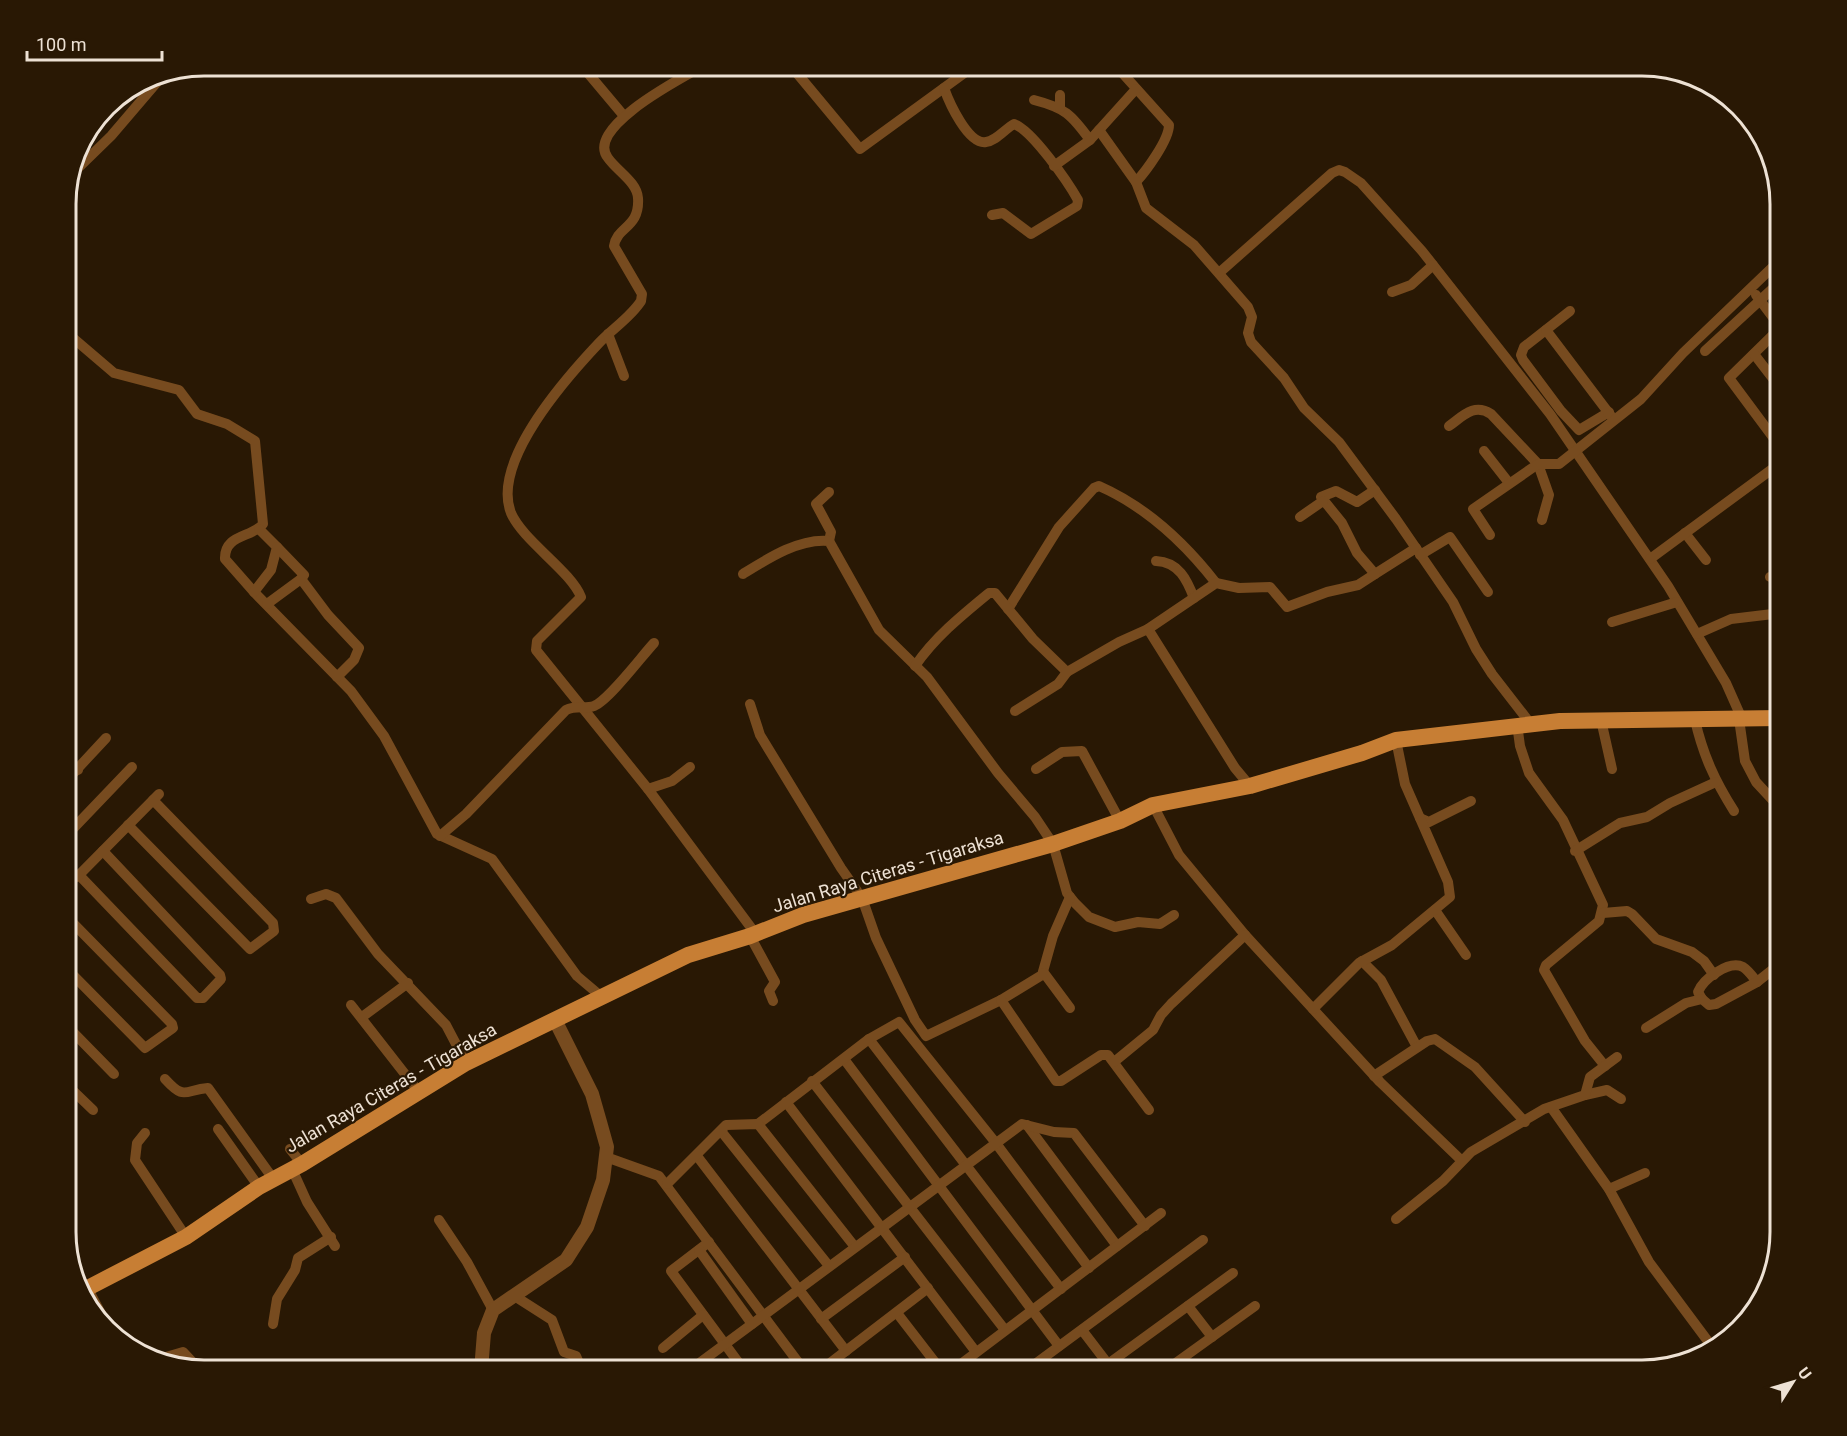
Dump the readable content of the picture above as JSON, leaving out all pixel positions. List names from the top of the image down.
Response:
{
  "streets": {
    "main road": ["Jalan Raya Citeras - Tigaraksa"]
  },
  "scale_bar": "100 m",
  "north": "top right"
}
